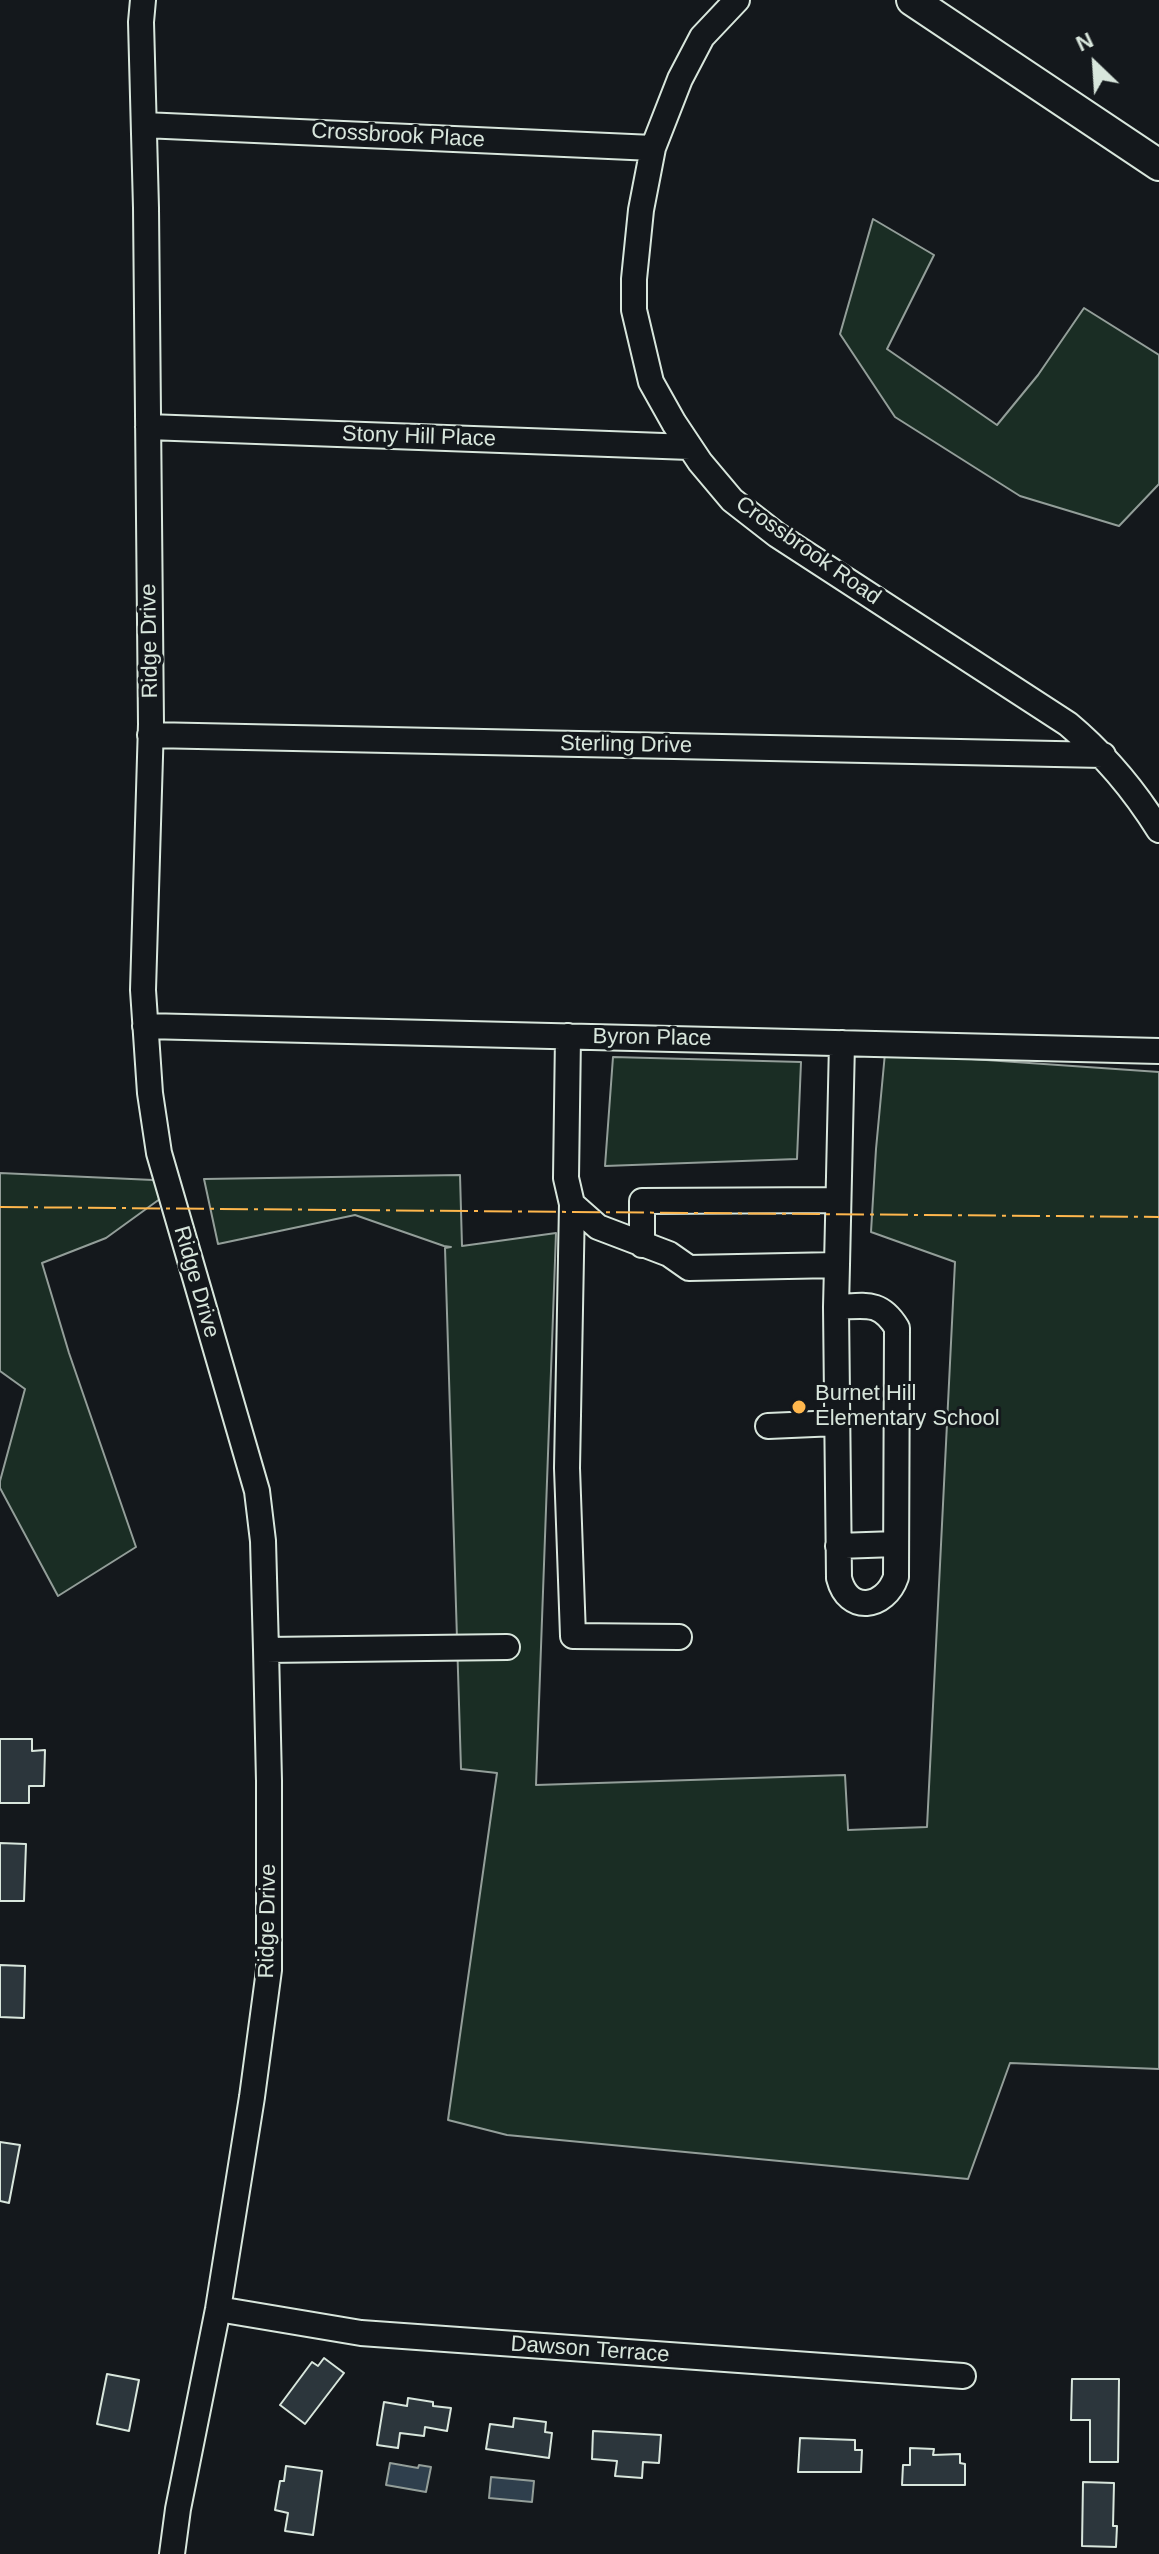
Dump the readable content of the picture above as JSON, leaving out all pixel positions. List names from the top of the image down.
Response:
{
  "streets": {
    "street": [
      "Crossbrook Place",
      "Stony Hill Place",
      "Crossbrook Road",
      "Ridge Drive",
      "Sterling Drive",
      "Byron Place",
      "Dawson Terrace"
    ]
  },
  "crossings": [
    ["Crossbrook Place", "Crossbrook Road"],
    ["Crossbrook Place", "Ridge Drive"],
    ["Stony Hill Place", "Crossbrook Road"],
    ["Stony Hill Place", "Ridge Drive"],
    ["Crossbrook Road", "Sterling Drive"],
    ["Ridge Drive", "Sterling Drive"],
    ["Ridge Drive", "Byron Place"],
    ["Ridge Drive", "Dawson Terrace"]
  ],
  "places": ["Burnet Hill Elementary School"],
  "north": "top left"
}
